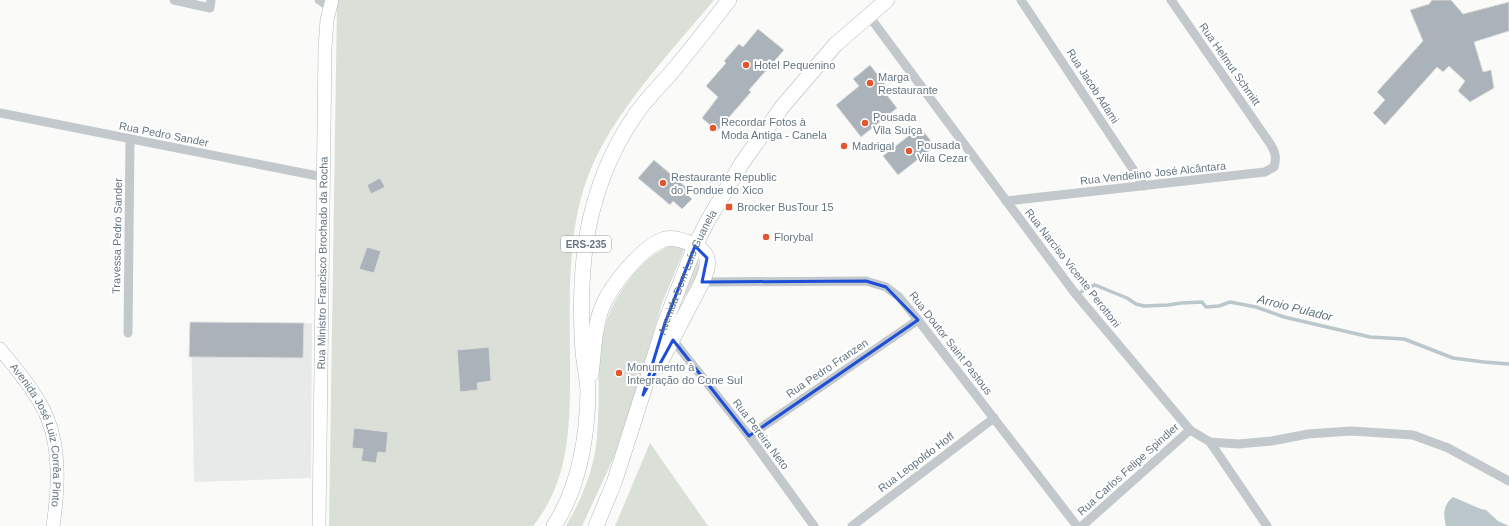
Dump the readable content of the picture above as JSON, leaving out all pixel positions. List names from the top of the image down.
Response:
{
  "streets": {
    "main road": ["ERS-235", "Avenida Dom Luís Guanela"],
    "street": [
      "Rua Helmut Schmitt",
      "Rua Jacob Adami",
      "Rua Pedro Sander",
      "Rua Vendelino José Alcântara",
      "Travessa Pedro Sander",
      "Rua Ministro Francisco Brochado da Rocha",
      "Rua Narciso Vicente Perottoni",
      "Rua Doutor Saint Pastous",
      "Rua Pedro Franzen",
      "Rua Pereira Neto",
      "Avenida José Luiz Corrêa Pinto",
      "Rua Leopoldo Hoff",
      "Rua Carlos Felipe Spindler"
    ]
  },
  "crossings": [
    ["Rua Helmut Schmitt", "Rua Vendelino José Alcântara"],
    ["Rua Jacob Adami", "Rua Vendelino José Alcântara"],
    ["Rua Pedro Sander", "Travessa Pedro Sander"],
    ["Rua Pedro Sander", "Rua Ministro Francisco Brochado da Rocha"],
    ["Rua Vendelino José Alcântara", "Rua Narciso Vicente Perottoni"],
    ["Rua Narciso Vicente Perottoni", "Avenida Dom Luís Guanela"],
    ["Rua Narciso Vicente Perottoni", "Rua Carlos Felipe Spindler"],
    ["Rua Doutor Saint Pastous", "Rua Pedro Franzen"],
    ["Rua Doutor Saint Pastous", "Rua Leopoldo Hoff"],
    ["Rua Pedro Franzen", "Rua Pereira Neto"]
  ],
  "water": ["Arroio Pulador"],
  "places": {
    "other": [
      "Hotel Pequenino",
      "Marga Restaurante",
      "Pousada Vila Suíça",
      "Recordar Fotos à Moda Antiga - Canela",
      "Madrigal",
      "Pousada Vila Cezar",
      "Restaurante Republic do Fondue do Xico",
      "Florybal",
      "Monumento à Integração do Cone Sul"
    ],
    "transit": ["Brocker BusTour 15"]
  }
}
